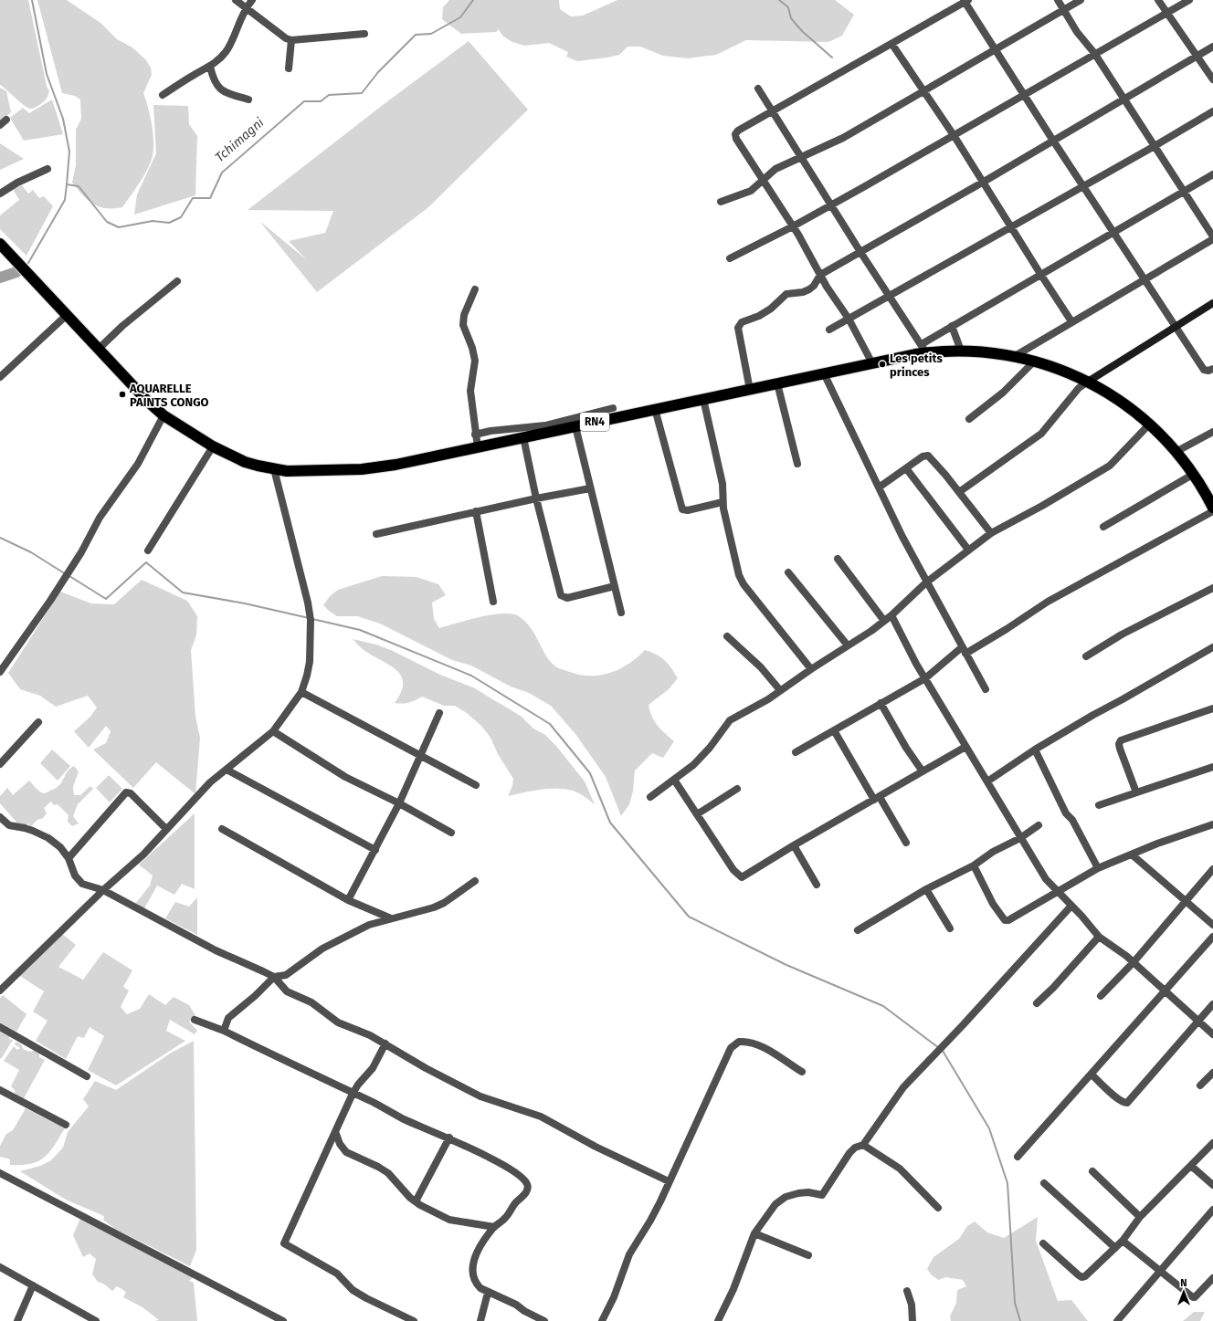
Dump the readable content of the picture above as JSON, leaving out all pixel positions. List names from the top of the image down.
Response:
{
  "streets": {
    "highway": ["RN4"]
  },
  "water": ["Tchimagni"],
  "places": ["Les petits princes", "AQUARELLE PAINTS CONGO"],
  "north": "top"
}
